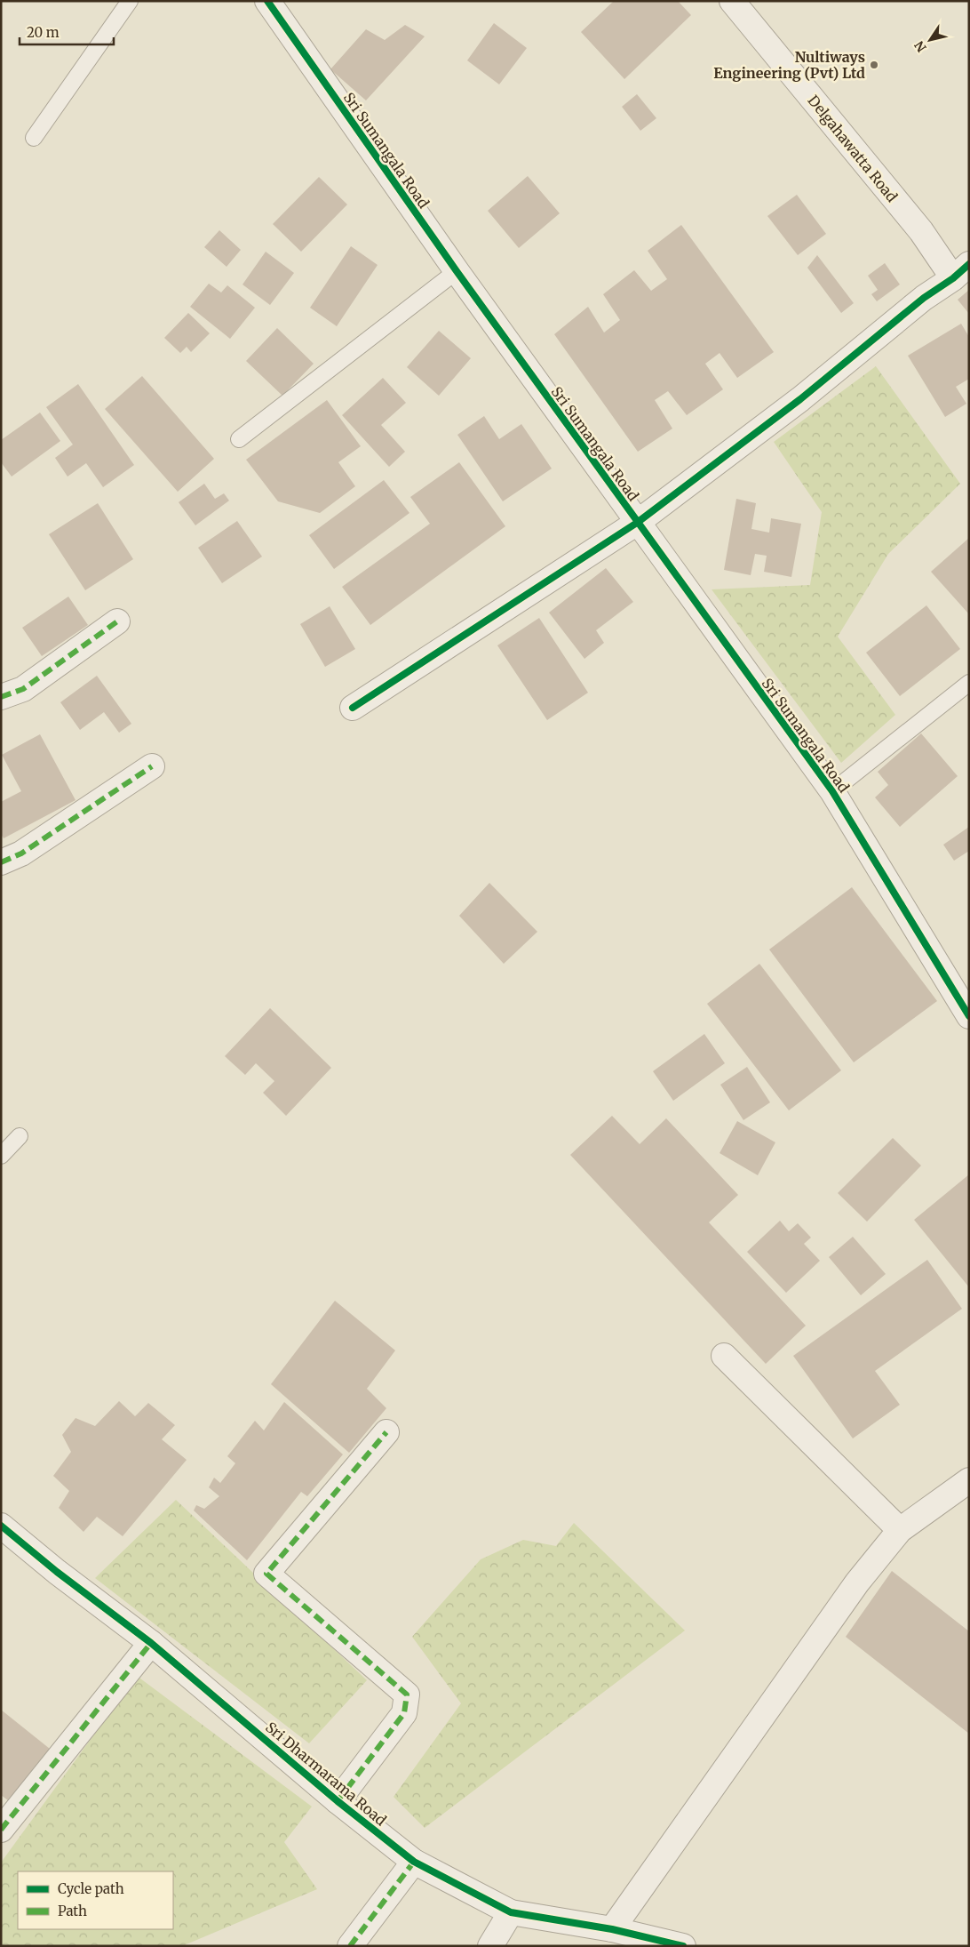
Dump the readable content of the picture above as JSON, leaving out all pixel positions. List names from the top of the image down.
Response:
{
  "streets": {
    "street": ["Delgahawatta Road", "Sri Sumangala Road", "Sri Dharmarama Road"]
  },
  "places": ["Nultiways Engineering (Pvt) Ltd"],
  "legend": ["Cycle path", "Path"],
  "scale_bar": "20 m",
  "north": "bottom left"
}
